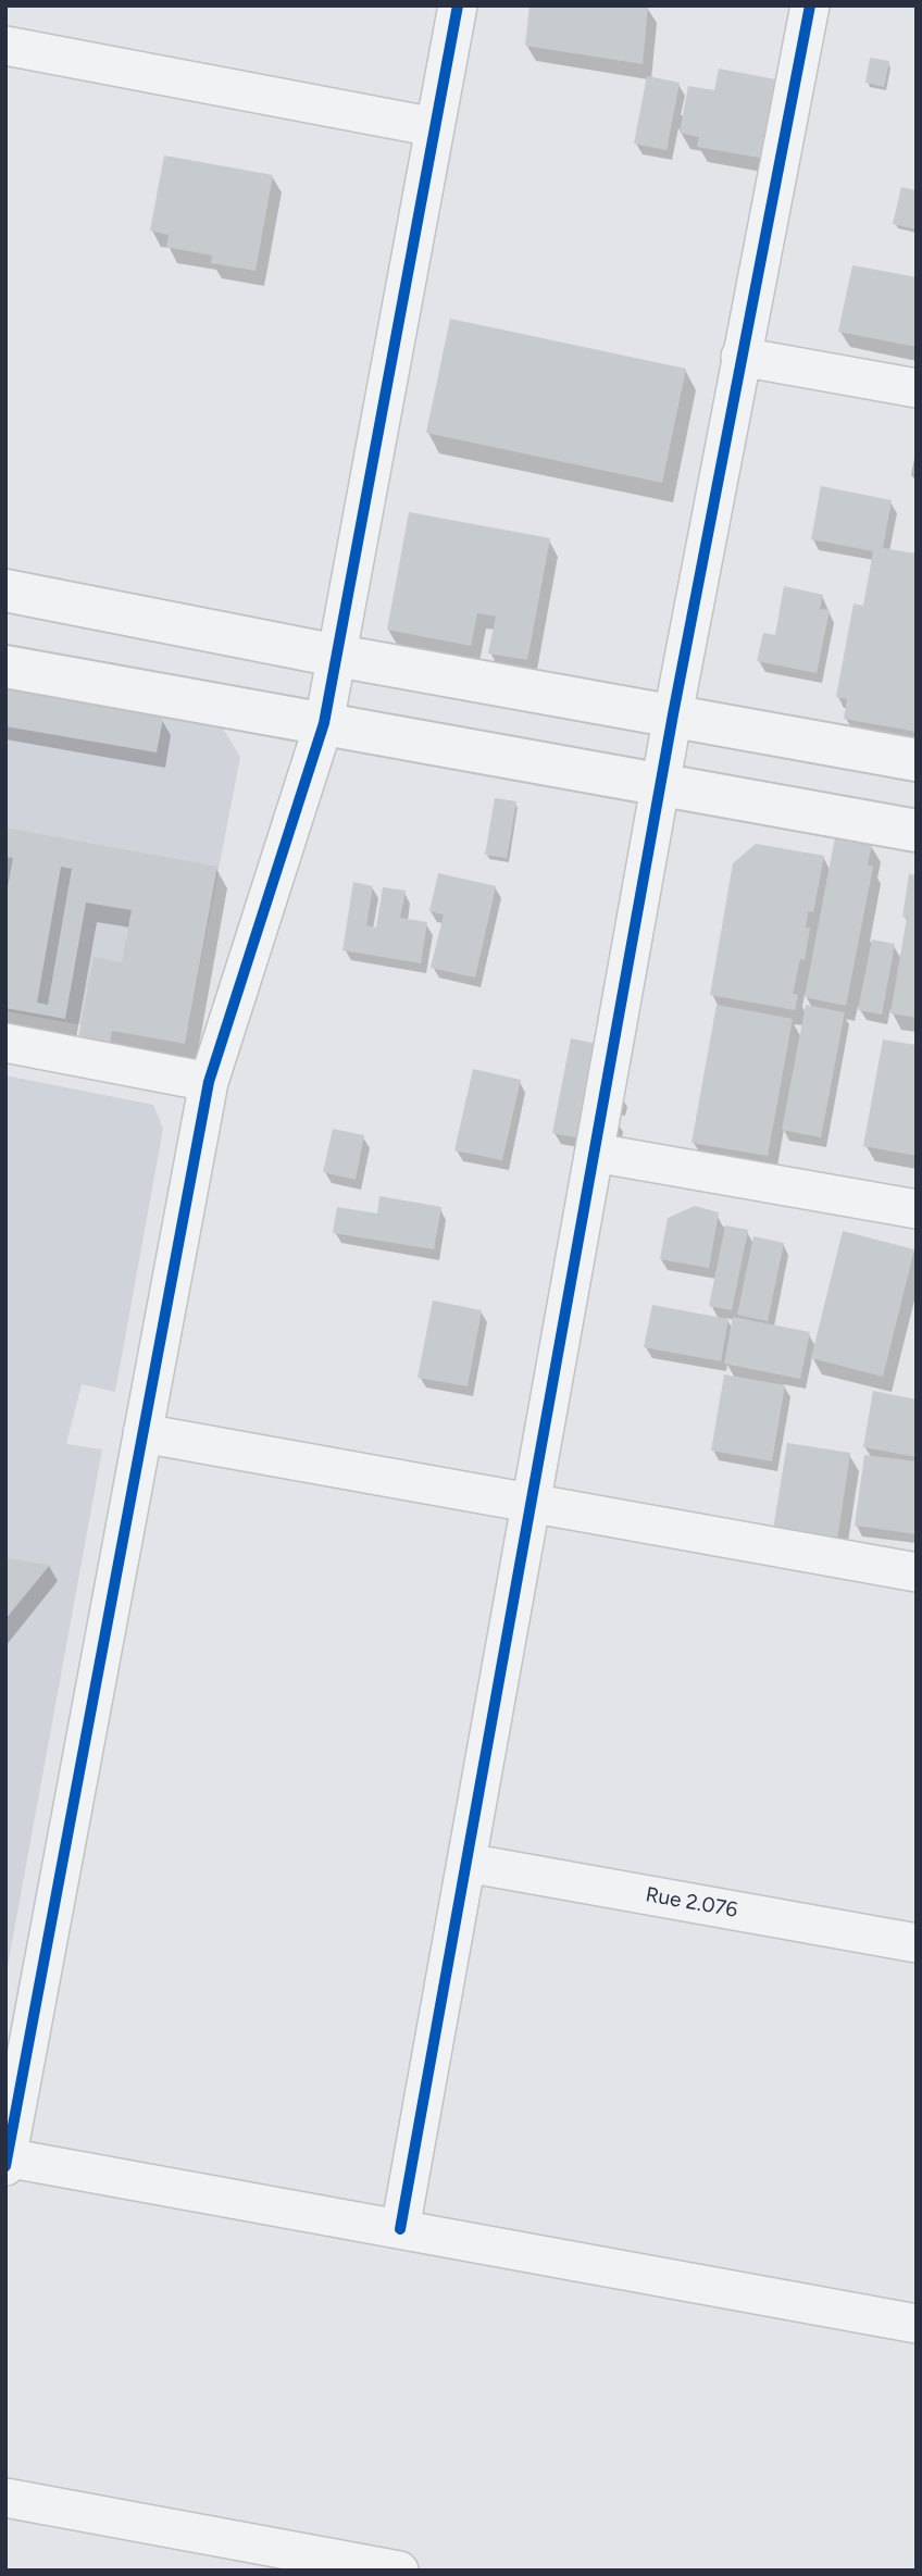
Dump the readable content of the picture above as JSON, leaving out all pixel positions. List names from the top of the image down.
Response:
{
  "streets": {
    "street": ["Rue 2.076"]
  }
}
